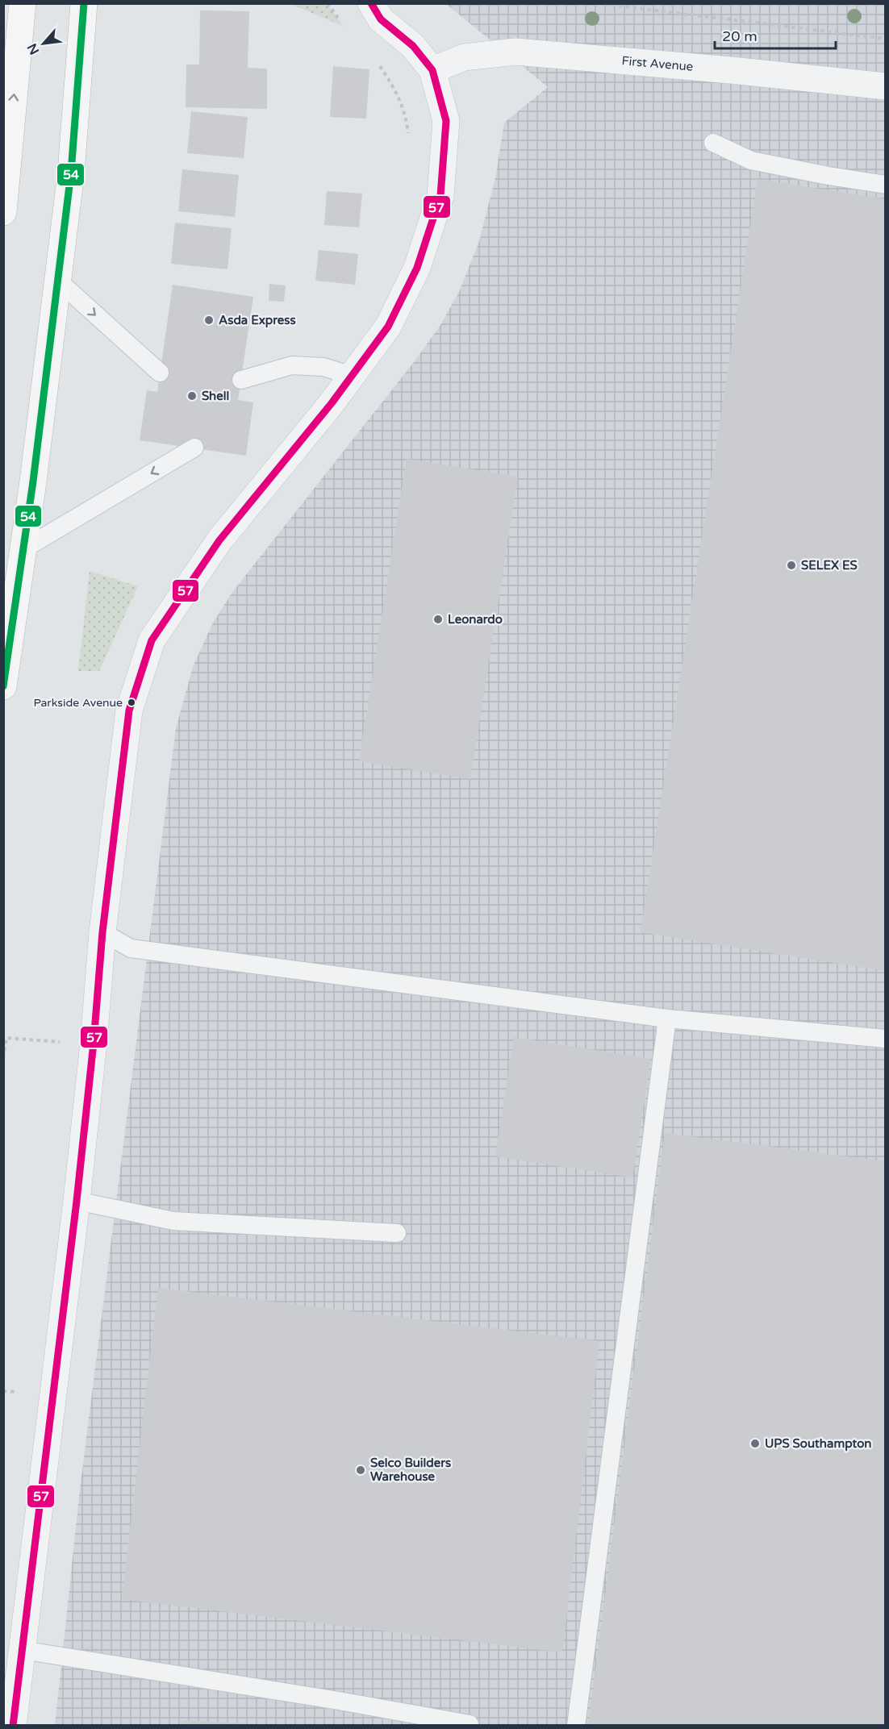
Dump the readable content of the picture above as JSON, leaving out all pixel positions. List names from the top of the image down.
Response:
{
  "streets": {
    "street": ["First Avenue"]
  },
  "places": [
    "Asda Express",
    "Shell",
    "SELEX ES",
    "Leonardo",
    "Parkside Avenue",
    "UPS Southampton",
    "Selco Builders Warehouse"
  ],
  "lines": ["transit line 54", "transit line 57"],
  "scale_bar": "20 m",
  "north": "bottom left"
}
